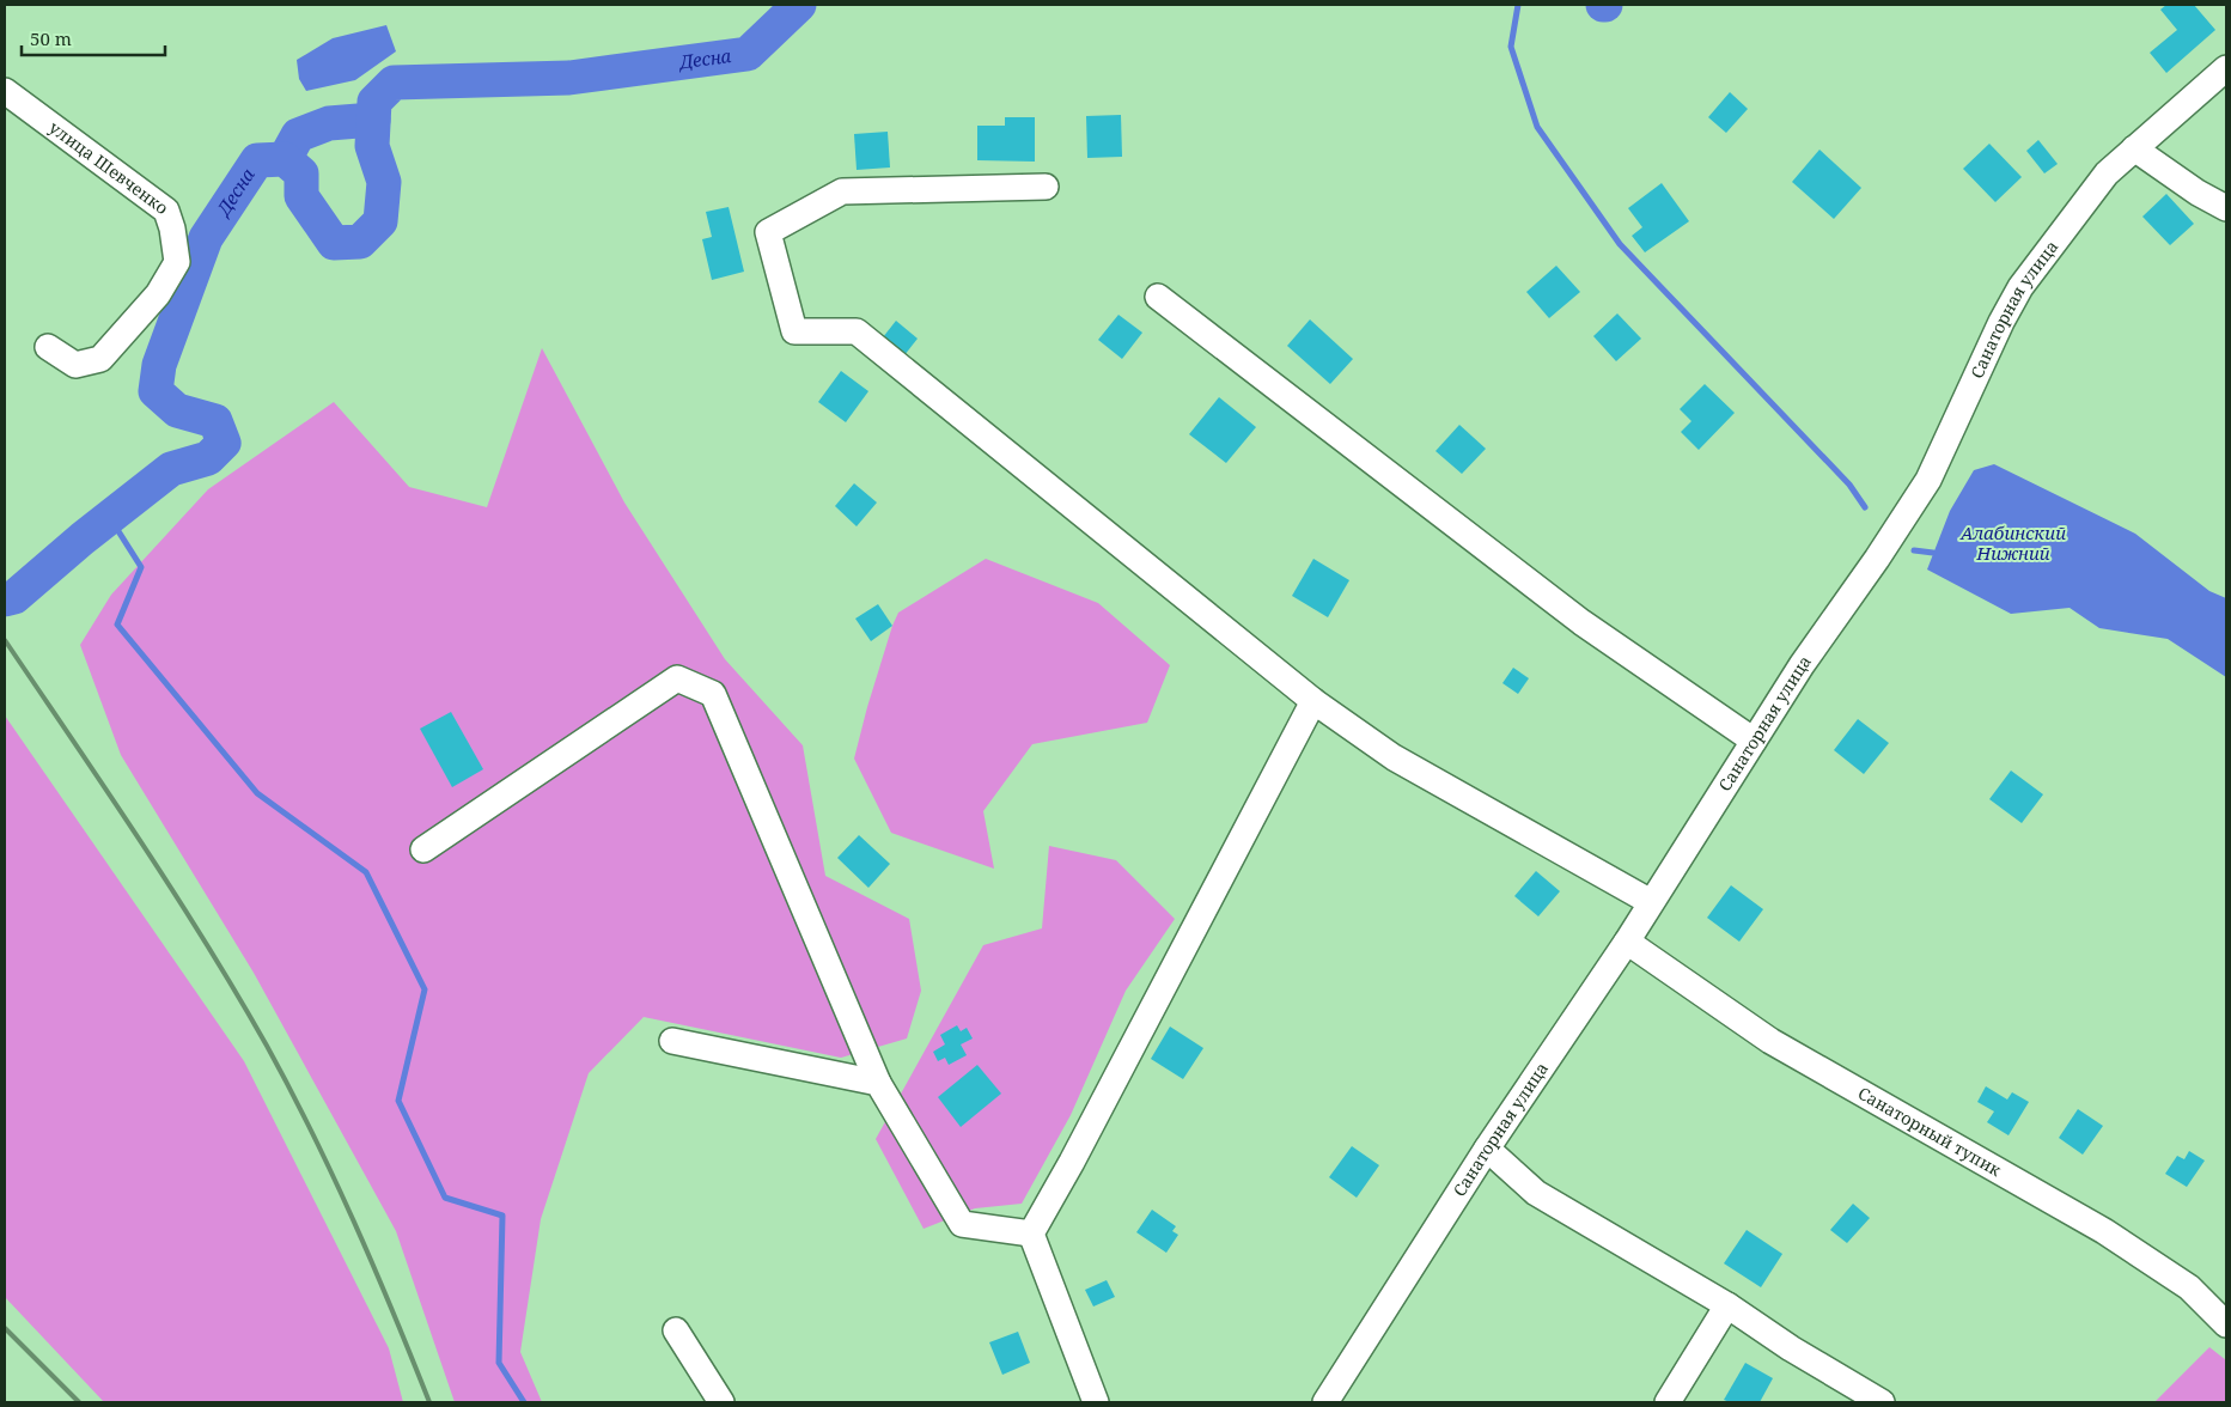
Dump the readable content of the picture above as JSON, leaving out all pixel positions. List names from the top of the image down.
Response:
{
  "streets": {
    "street": ["улица Шевченко", "Санаторная улица", "Санаторный тупик"]
  },
  "crossings": [
    ["Санаторная улица", "Санаторный тупик"]
  ],
  "water": ["Десна", "Алабинский Нижний"],
  "scale_bar": "50 m"
}
